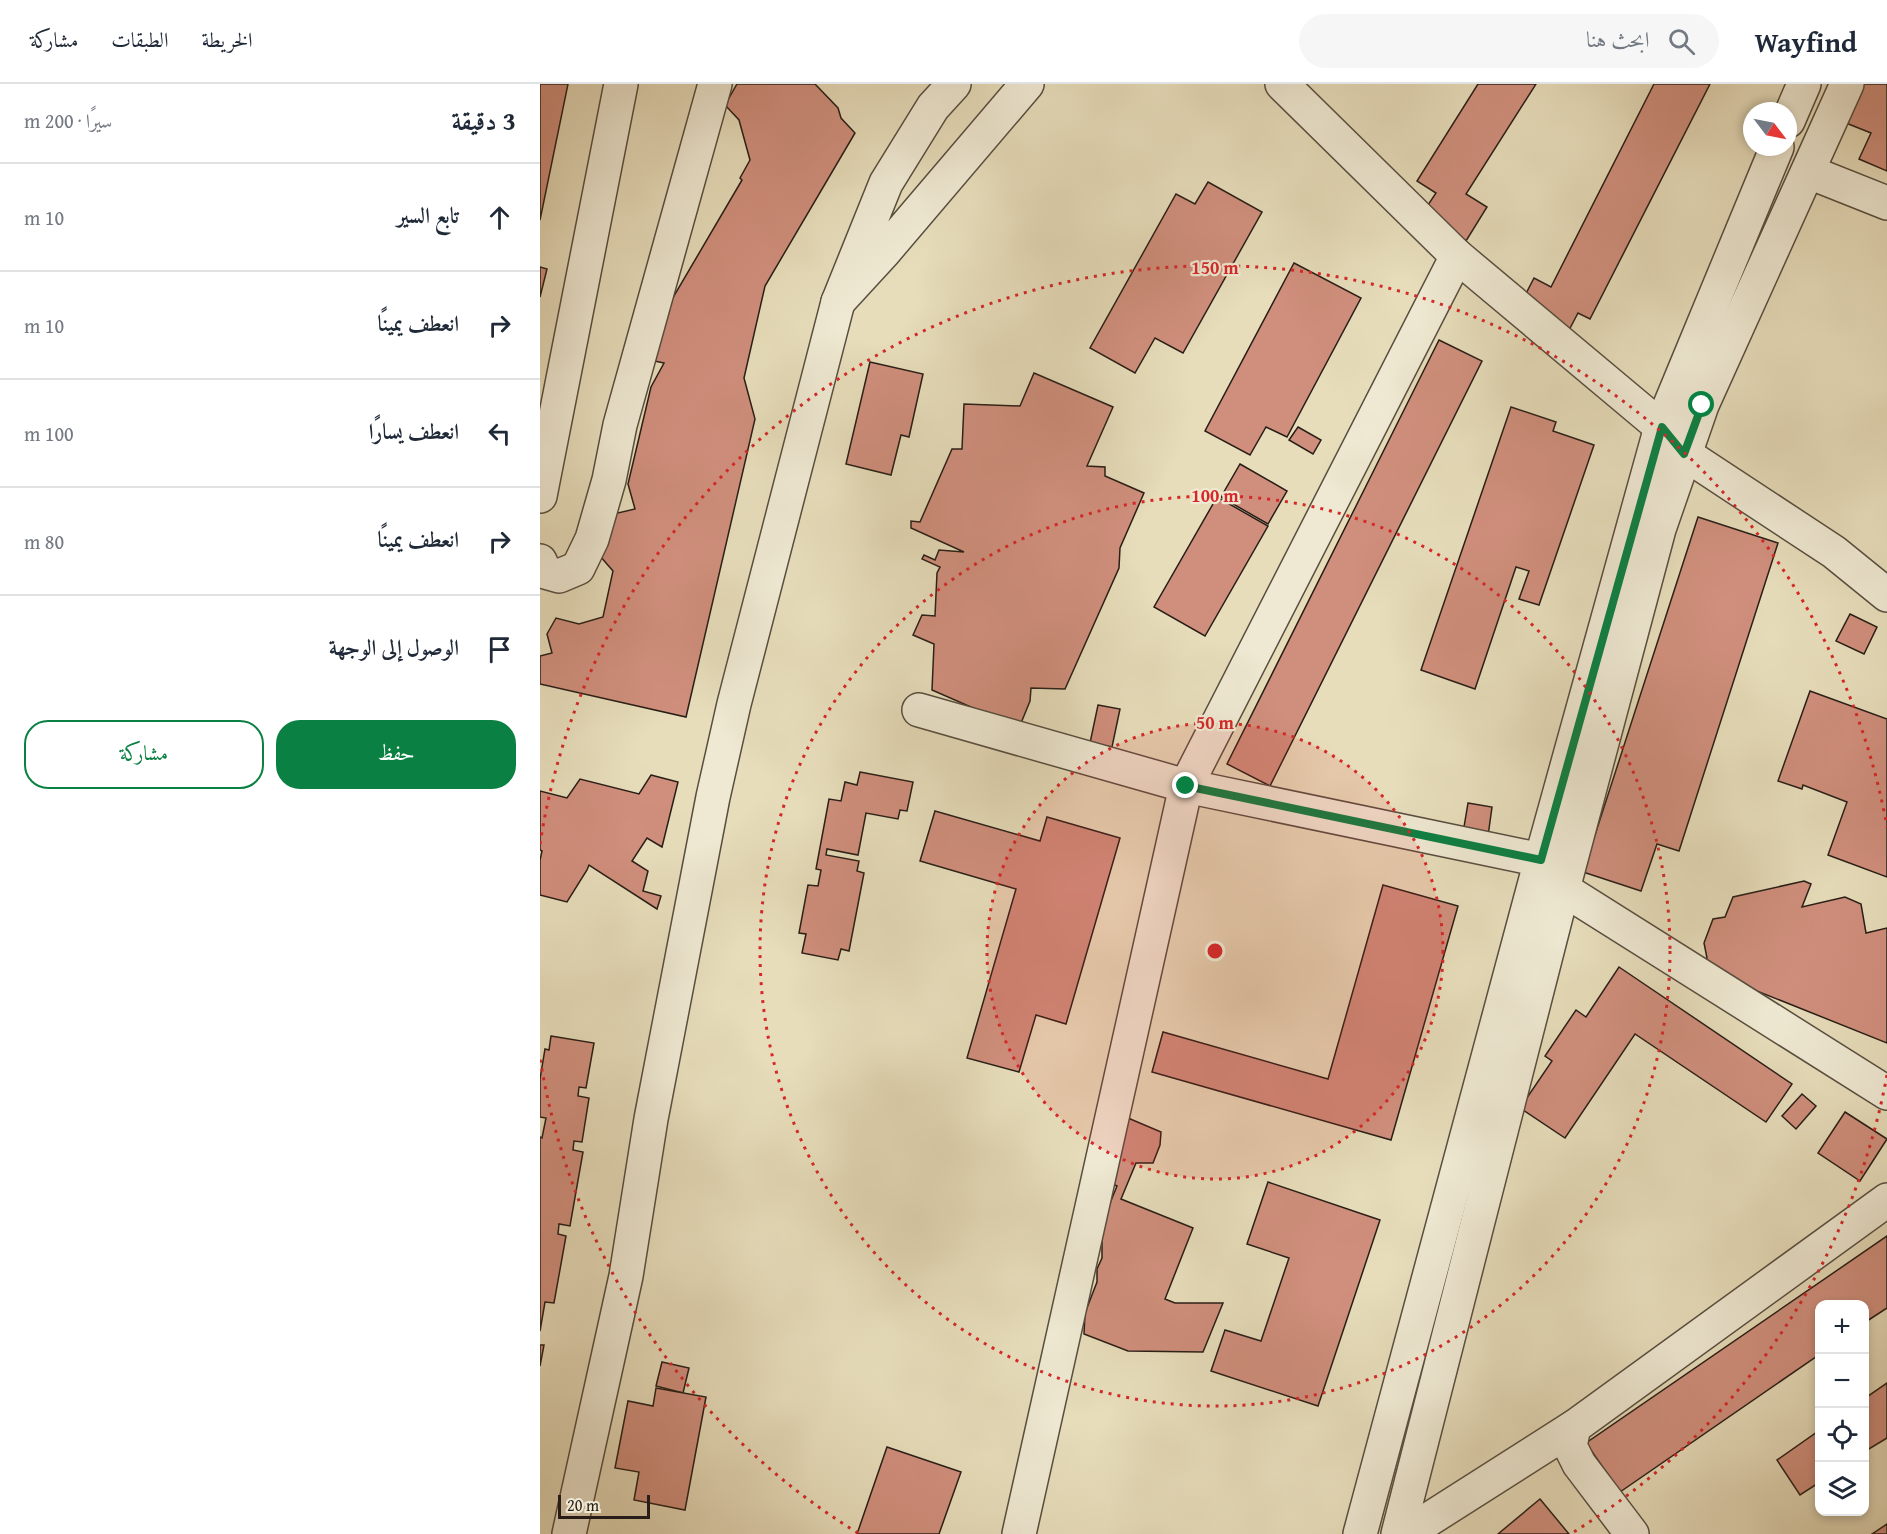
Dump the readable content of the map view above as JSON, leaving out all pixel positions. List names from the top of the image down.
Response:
{
  "scale_bar": "20 m",
  "north": "bottom right",
  "page": {
    "header": "Wayfind",
    "search": "ابحث هنا",
    "nav": ["الخريطة", "الطبقات", "مشاركة"],
    "heading": ["3 دقيقة", "سيرًا · 200 m"],
    "list": [
      ["تابع السير", "10 m"],
      ["انعطف يمينًا", "10 m"],
      ["انعطف يسارًا", "100 m"],
      ["انعطف يمينًا", "80 m"],
      "الوصول إلى الوجهة"
    ],
    "buttons": ["حفظ", "مشاركة"],
    "map_buttons": ["+", "−"],
    "scale": "20 m"
  },
  "rings": ["150 m", "100 m", "50 m"]
}
